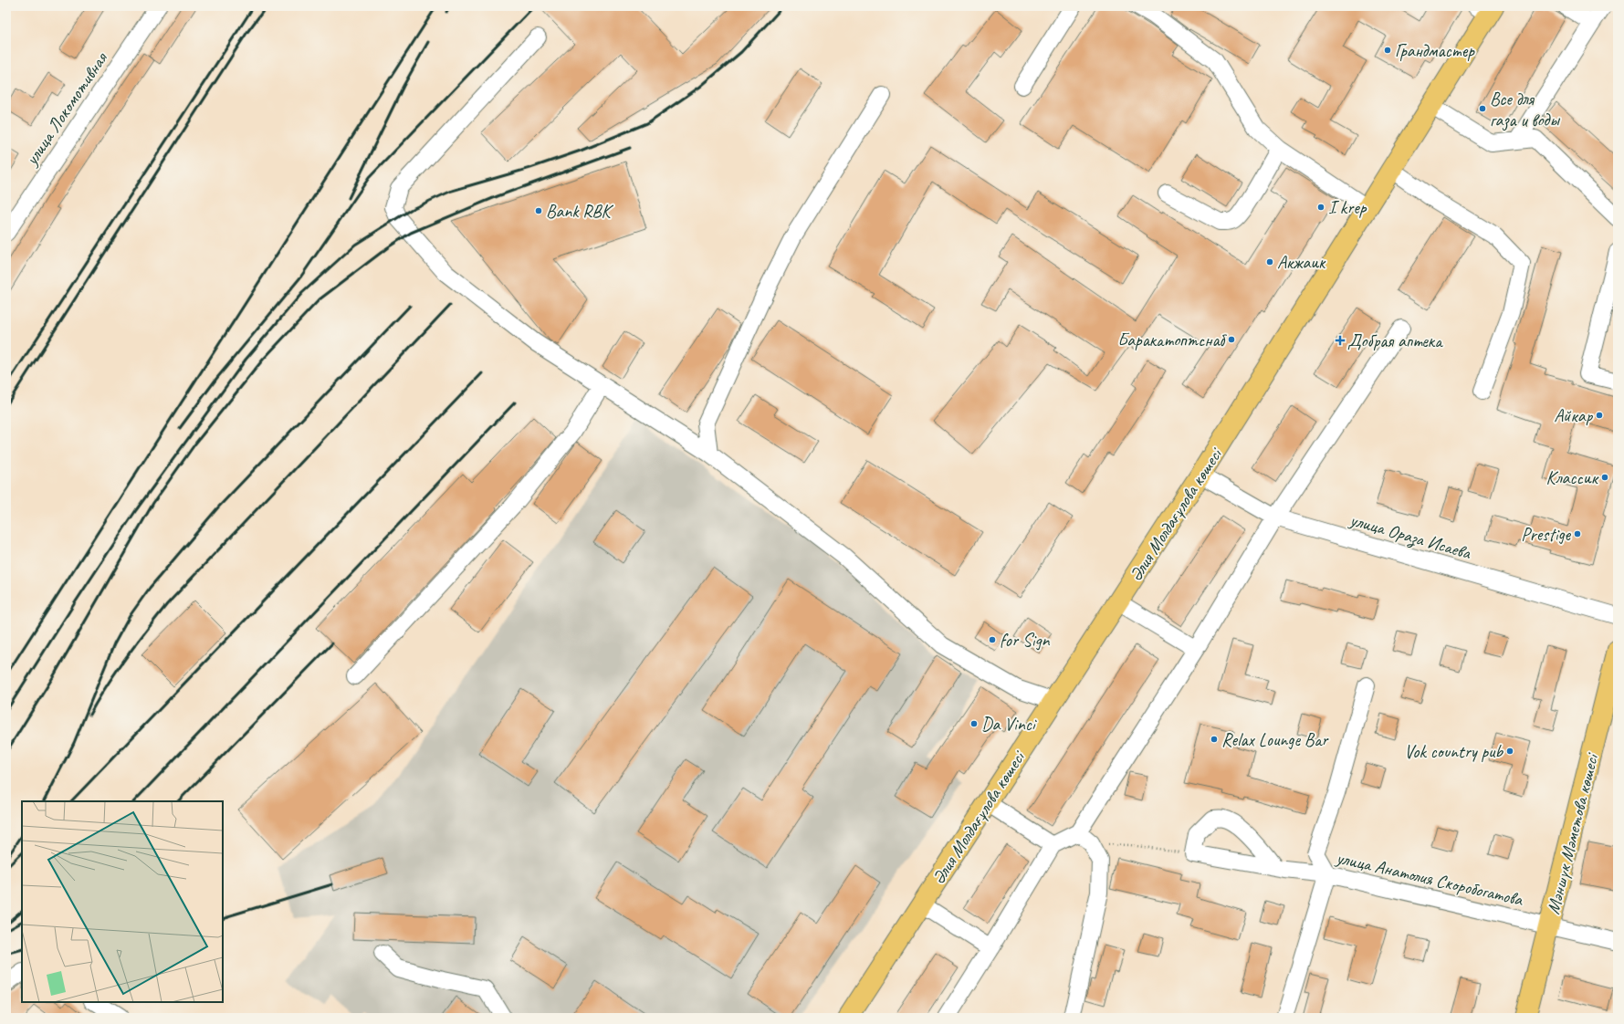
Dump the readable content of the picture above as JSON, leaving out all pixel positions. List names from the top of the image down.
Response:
{
  "streets": {
    "main road": ["Әлия Молдағұлова көшесі", "Мәншүк Мәметова көшесі"],
    "street": ["улица Локомотивная", "улица Ораза Исаева", "улица Анатолия Скоробогатова"]
  },
  "crossings": [
    ["Әлия Молдағұлова көшесі", "улица Ораза Исаева"],
    ["Мәншүк Мәметова көшесі", "улица Анатолия Скоробогатова"]
  ],
  "places": {
    "other": [
      "Грандмастер",
      "Все для газа и воды",
      "I krep",
      "Bank RBK",
      "Акжаик",
      "Баракатоптснаб",
      "Айкар",
      "Классик",
      "Prestige",
      "for Sign",
      "Da Vinci",
      "Relax Lounge Bar",
      "Vok country pub"
    ],
    "health": ["Добрая аптека"]
  }
}
